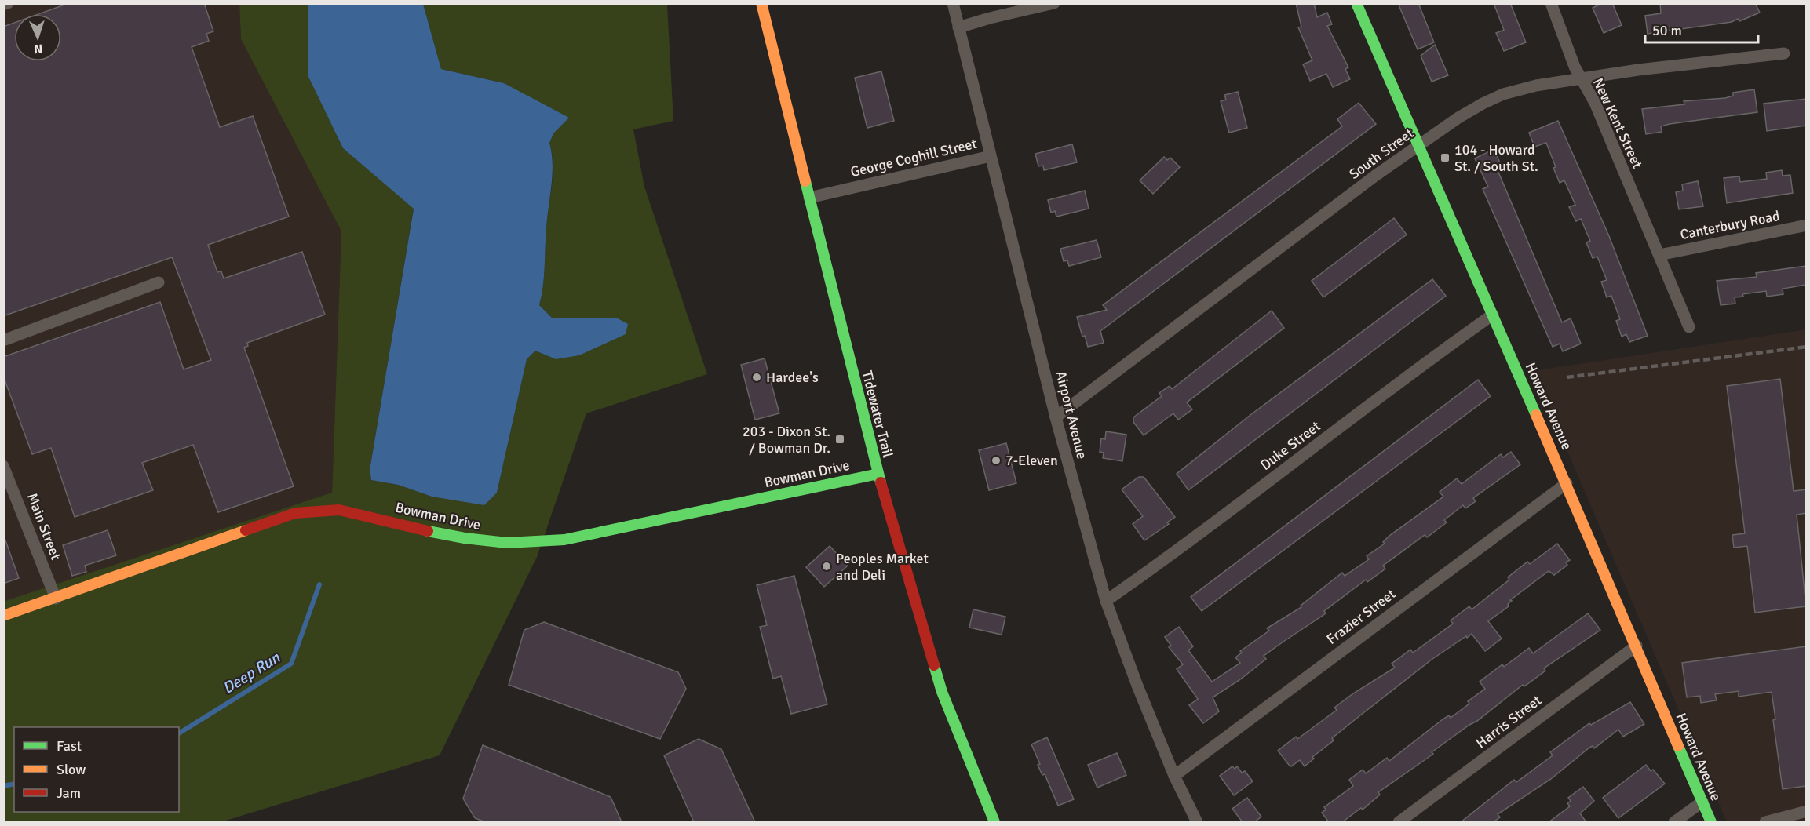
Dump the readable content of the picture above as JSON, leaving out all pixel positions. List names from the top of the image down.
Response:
{
  "streets": {
    "street": [
      "New Kent Street",
      "South Street",
      "George Coghill Street",
      "Canterbury Road",
      "Howard Avenue",
      "Tidewater Trail",
      "Airport Avenue",
      "Duke Street",
      "Bowman Drive",
      "Main Street",
      "Frazier Street",
      "Harris Street"
    ]
  },
  "crossings": [
    ["New Kent Street", "South Street"],
    ["New Kent Street", "Canterbury Road"],
    ["South Street", "Howard Avenue"],
    ["South Street", "Airport Avenue"],
    ["George Coghill Street", "Tidewater Trail"],
    ["George Coghill Street", "Airport Avenue"],
    ["Howard Avenue", "Duke Street"],
    ["Howard Avenue", "Frazier Street"],
    ["Howard Avenue", "Harris Street"],
    ["Tidewater Trail", "Bowman Drive"],
    ["Airport Avenue", "Duke Street"],
    ["Airport Avenue", "Frazier Street"],
    ["Bowman Drive", "Main Street"]
  ],
  "water": ["Deep Run"],
  "places": {
    "transit": ["104 - Howard St. / South St.", "203 - Dixon St. / Bowman Dr."],
    "other": ["Hardee's", "7-Eleven", "Peoples Market and Deli"]
  },
  "legend": ["Fast", "Slow", "Jam"],
  "scale_bar": "50 m",
  "north": "bottom"
}
